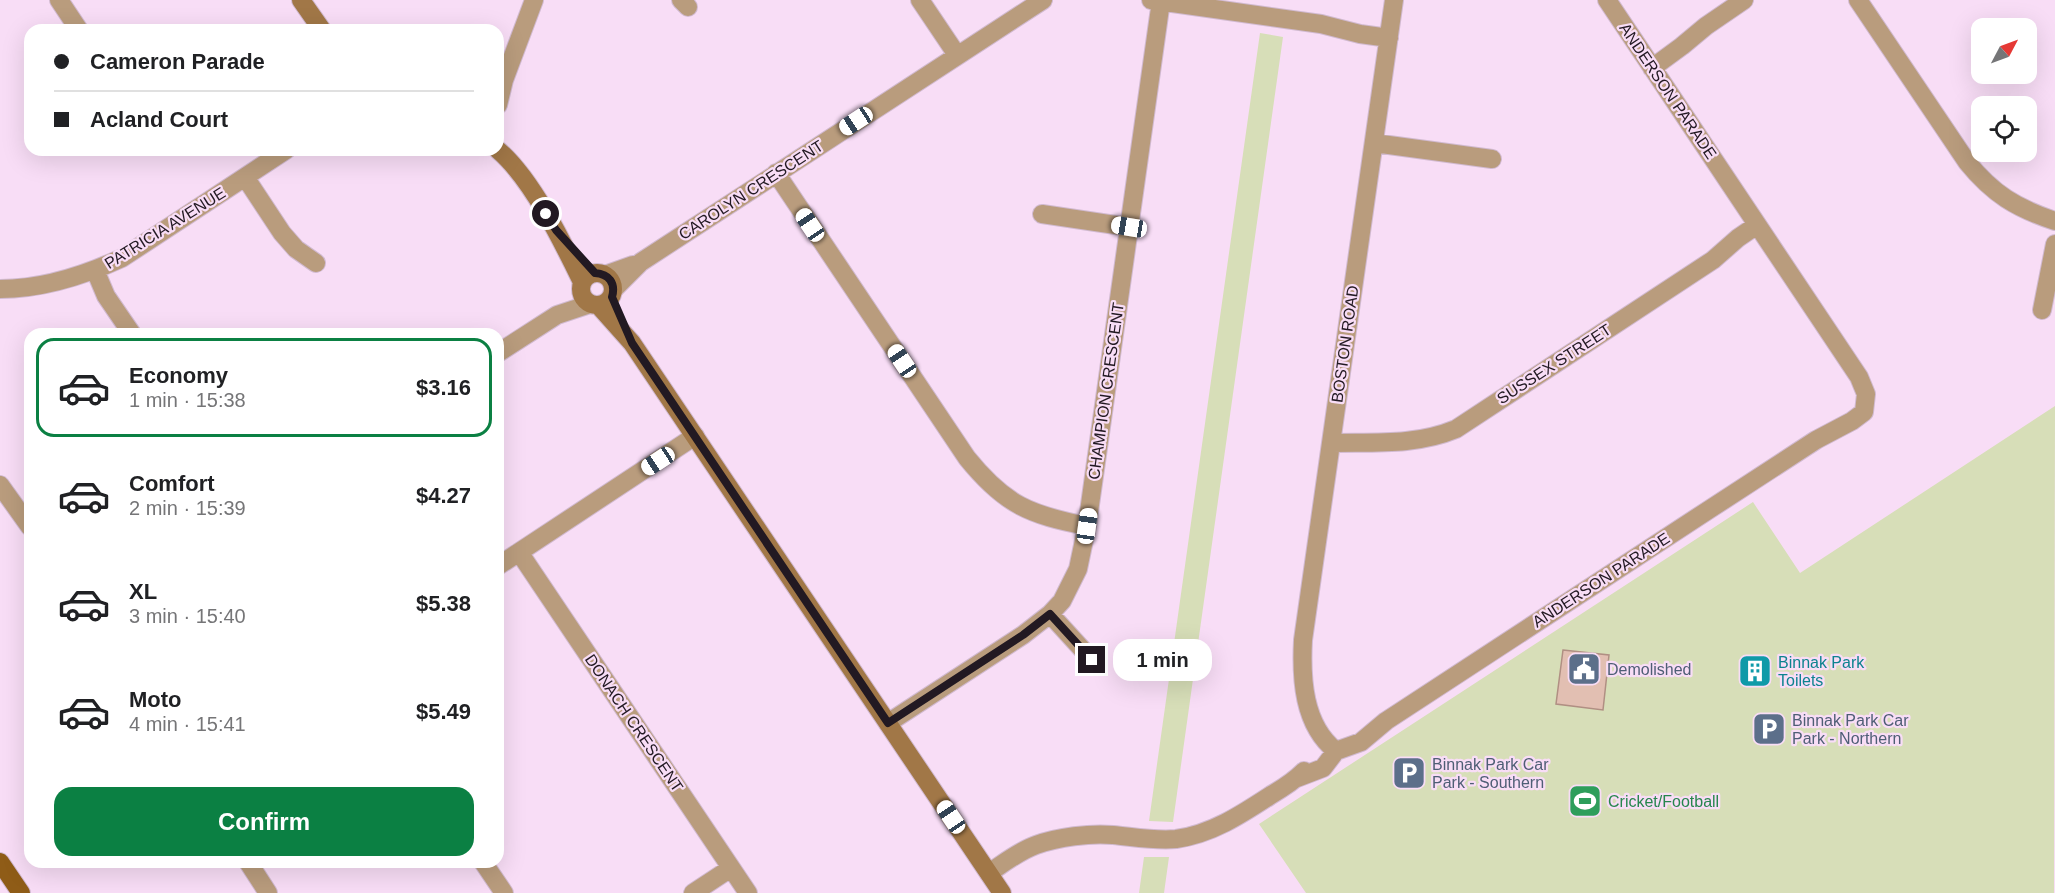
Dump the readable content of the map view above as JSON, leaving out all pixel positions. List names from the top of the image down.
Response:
{
  "streets": {
    "street": [
      "ANDERSON PARADE",
      "CAROLYN CRESCENT",
      "PATRICIA AVENUE",
      "BOSTON ROAD",
      "SUSSEX STREET",
      "CHAMPION CRESCENT",
      "DONACH CRESCENT"
    ]
  },
  "crossings": [
    ["ANDERSON PARADE", "BOSTON ROAD"],
    ["ANDERSON PARADE", "SUSSEX STREET"],
    ["BOSTON ROAD", "SUSSEX STREET"]
  ],
  "places": {
    "public building": ["Demolished"],
    "building": ["Binnak Park Toilets"],
    "parking": ["Binnak Park Car Park - Northern", "Binnak Park Car Park - Southern"],
    "sports": ["Cricket/Football"]
  },
  "north": "top right",
  "page": {
    "banner": ["Cameron Parade", "Acland Court"],
    "list": [
      {
        "name": "Economy",
        "note": "1 min · 15:38",
        "value": "$3.16"
      },
      {
        "name": "Comfort",
        "note": "2 min · 15:39",
        "value": "$4.27"
      },
      {
        "name": "XL",
        "note": "3 min · 15:40",
        "value": "$5.38"
      },
      {
        "name": "Moto",
        "note": "4 min · 15:41",
        "value": "$5.49"
      }
    ],
    "bubble": "1 min",
    "buttons": "Confirm"
  }
}
